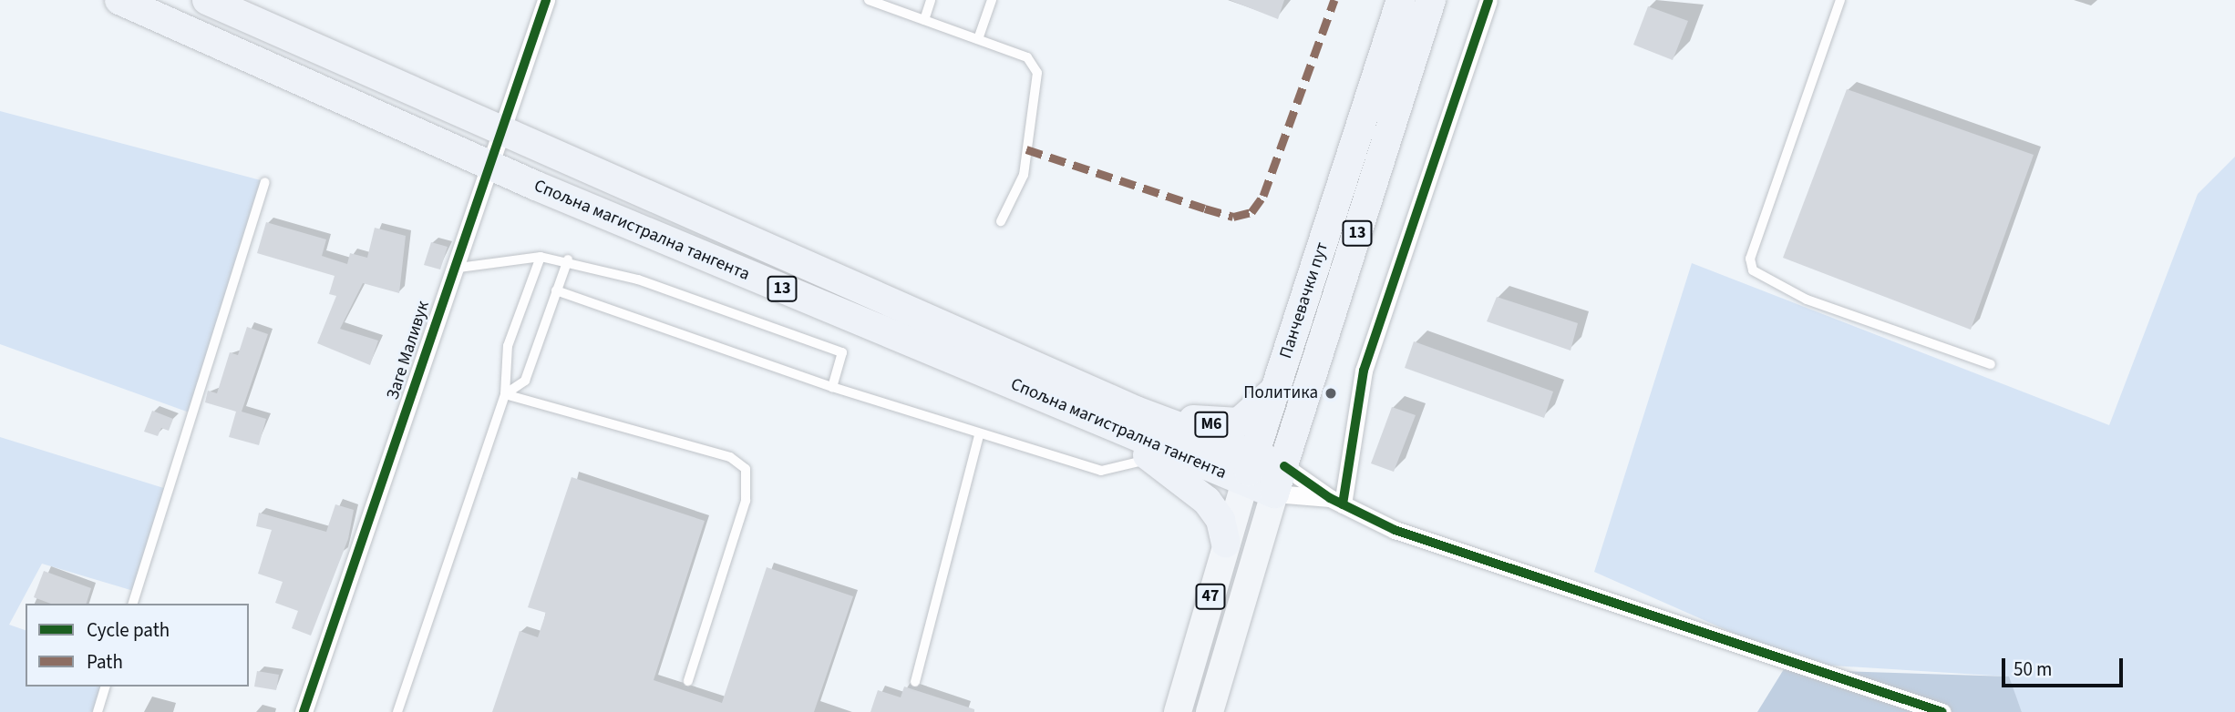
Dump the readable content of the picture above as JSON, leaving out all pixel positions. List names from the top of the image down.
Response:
{
  "streets": {
    "highway": [
      "Спољна магистрална тангента",
      "13",
      "Панчевачки пут",
      "M6"
    ],
    "main road": ["47"],
    "street": ["Заге Маливук"]
  },
  "crossings": [
    ["Спољна магистрална тангента", "Панчевачки пут"],
    ["Спољна магистрална тангента", "Заге Маливук"],
    ["Спољна магистрална тангента", "M6"],
    ["Панчевачки пут", "M6"]
  ],
  "places": ["Политика"],
  "legend": ["Cycle path", "Path"],
  "scale_bar": "50 m"
}
